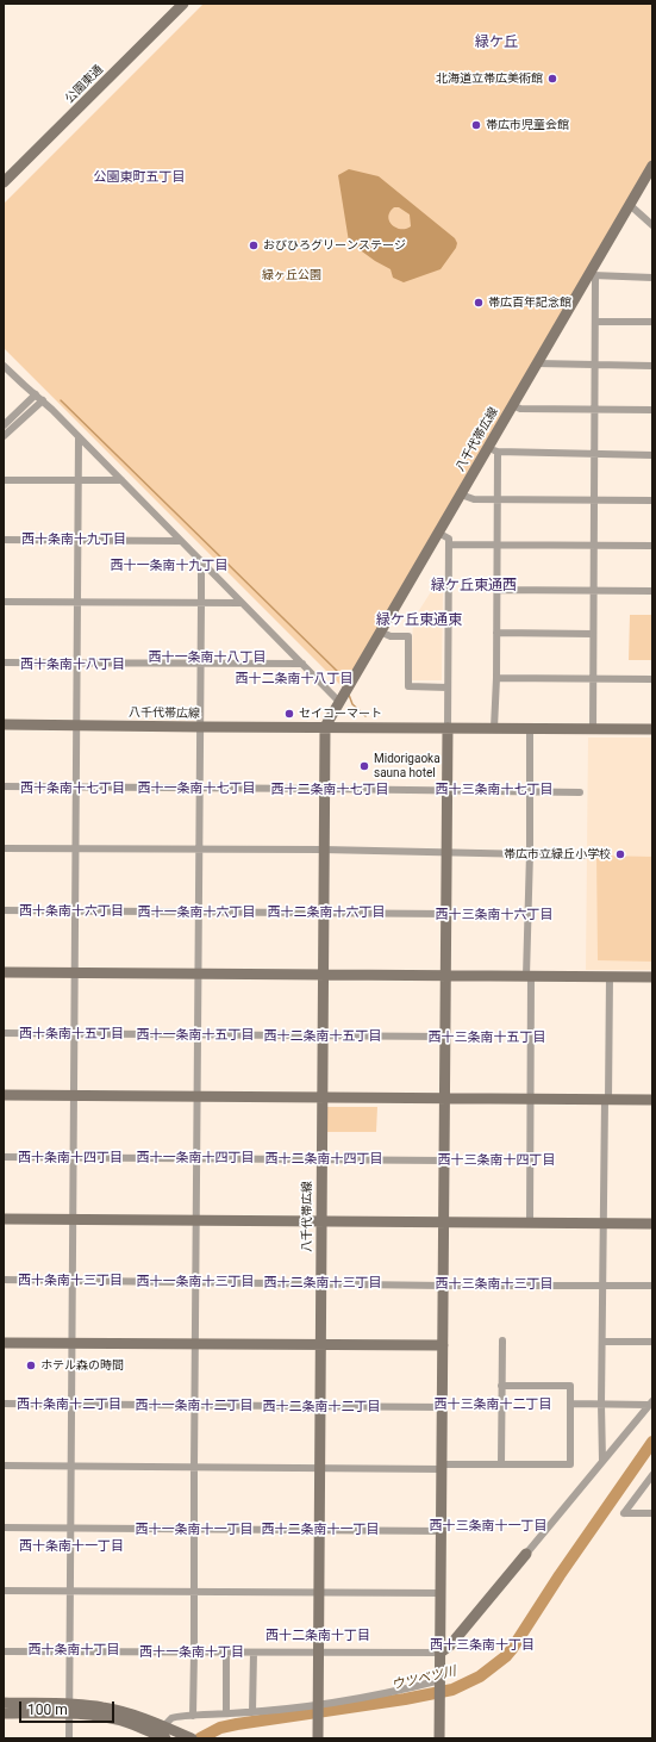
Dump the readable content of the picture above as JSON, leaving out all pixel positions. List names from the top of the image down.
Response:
{
  "streets": {
    "street": ["公園東通", "八千代帯広線"]
  },
  "districts": [
    "緑ケ丘",
    "公園東町五丁目",
    "西十条南十九丁目",
    "西十一条南十九丁目",
    "緑ケ丘東通西",
    "緑ケ丘東通東",
    "西十一条南十八丁目",
    "西十条南十八丁目",
    "西十二条南十八丁目",
    "西十条南十七丁目",
    "西十一条南十七丁目",
    "西十二条南十七丁目",
    "西十三条南十七丁目",
    "西十条南十六丁目",
    "西十一条南十六丁目",
    "西十二条南十六丁目",
    "西十三条南十六丁目",
    "西十条南十五丁目",
    "西十一条南十五丁目",
    "西十二条南十五丁目",
    "西十三条南十五丁目",
    "西十条南十四丁目",
    "西十一条南十四丁目",
    "西十二条南十四丁目",
    "西十三条南十四丁目",
    "西十条南十三丁目",
    "西十一条南十三丁目",
    "西十二条南十三丁目",
    "西十三条南十三丁目",
    "西十条南十二丁目",
    "西十三条南十二丁目",
    "西十一条南十二丁目",
    "西十二条南十二丁目",
    "西十三条南十一丁目",
    "西十一条南十一丁目",
    "西十二条南十一丁目",
    "西十条南十一丁目",
    "西十二条南十丁目",
    "西十三条南十丁目",
    "西十条南十丁目",
    "西十一条南十丁目"
  ],
  "water": ["ウツベツ川"],
  "parks": ["緑ヶ丘公園"],
  "places": [
    "北海道立帯広美術館",
    "帯広市児童会館",
    "おびひろグリーンステージ",
    "帯広百年記念館",
    "セイコーマート",
    "Midorigaoka sauna hotel",
    "帯広市立緑丘小学校",
    "ホテル森の時間"
  ],
  "scale_bar": "100 m"
}
